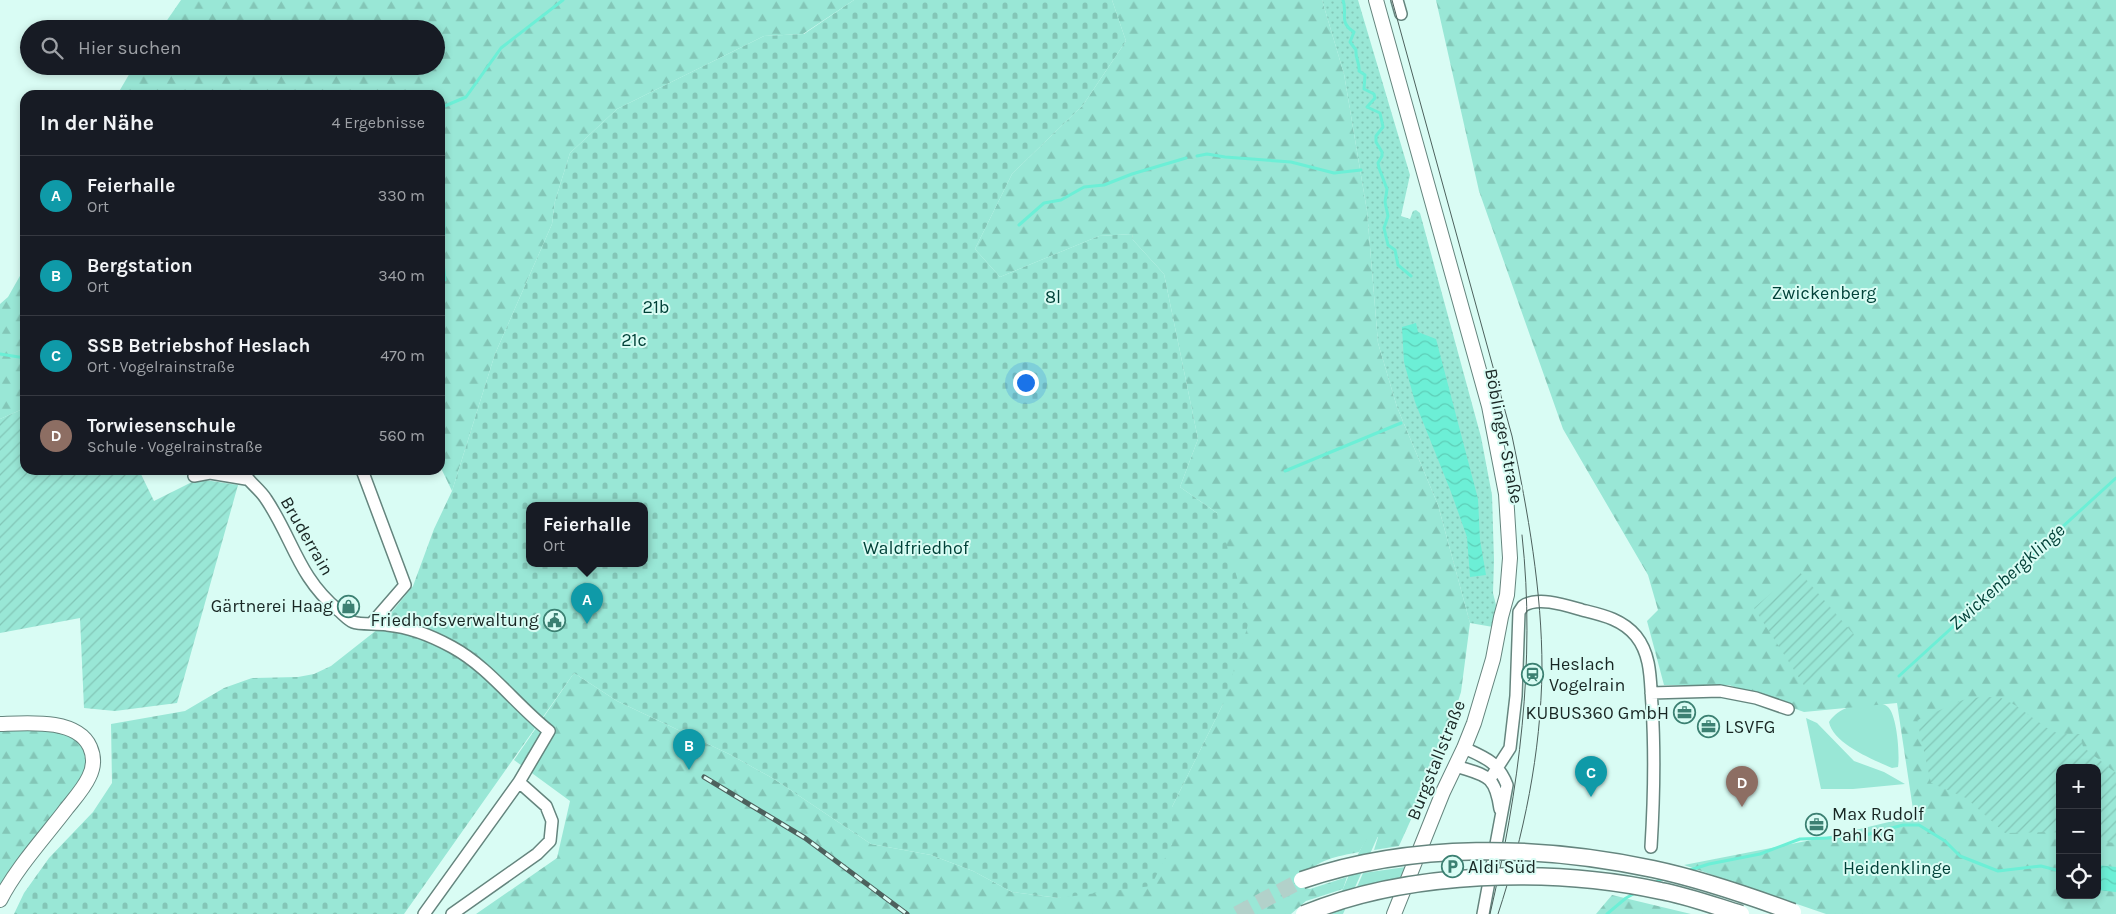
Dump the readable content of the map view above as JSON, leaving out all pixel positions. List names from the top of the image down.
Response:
{
  "streets": {
    "main road": ["Böblinger Straße", "Burgstallstraße"],
    "street": ["Bruderrain"]
  },
  "crossings": [
    ["Böblinger Straße", "Burgstallstraße"]
  ],
  "water": ["Zwickenbergklinge"],
  "parks": [
    "Zwickenberg",
    "8l",
    "21b",
    "21c",
    "Waldfriedhof",
    "Heidenklinge"
  ],
  "places": {
    "shop": ["Gärtnerei Haag"],
    "public building": ["Friedhofsverwaltung"],
    "station": ["Heslach Vogelrain"],
    "office": ["KUBUS360 GmbH", "LSVFG", "Max Rudolf Pahl KG"],
    "parking": ["Aldi Süd"]
  },
  "page": {
    "search": "Hier suchen",
    "heading": ["In der Nähe", "4 Ergebnisse"],
    "list": [
      {
        "mark": "A",
        "name": "Feierhalle",
        "note": "Ort",
        "value": "330 m"
      },
      {
        "mark": "B",
        "name": "Bergstation",
        "note": "Ort",
        "value": "340 m"
      },
      {
        "mark": "C",
        "name": "SSB Betriebshof Heslach",
        "note": "Ort · Vogelrainstraße",
        "value": "470 m"
      },
      {
        "mark": "D",
        "name": "Torwiesenschule",
        "note": "Schule · Vogelrainstraße",
        "value": "560 m"
      }
    ],
    "popup": ["Feierhalle", "Ort"],
    "pins": [
      "A",
      "B",
      "C",
      "D"
    ],
    "map_buttons": ["+", "−"]
  }
}
